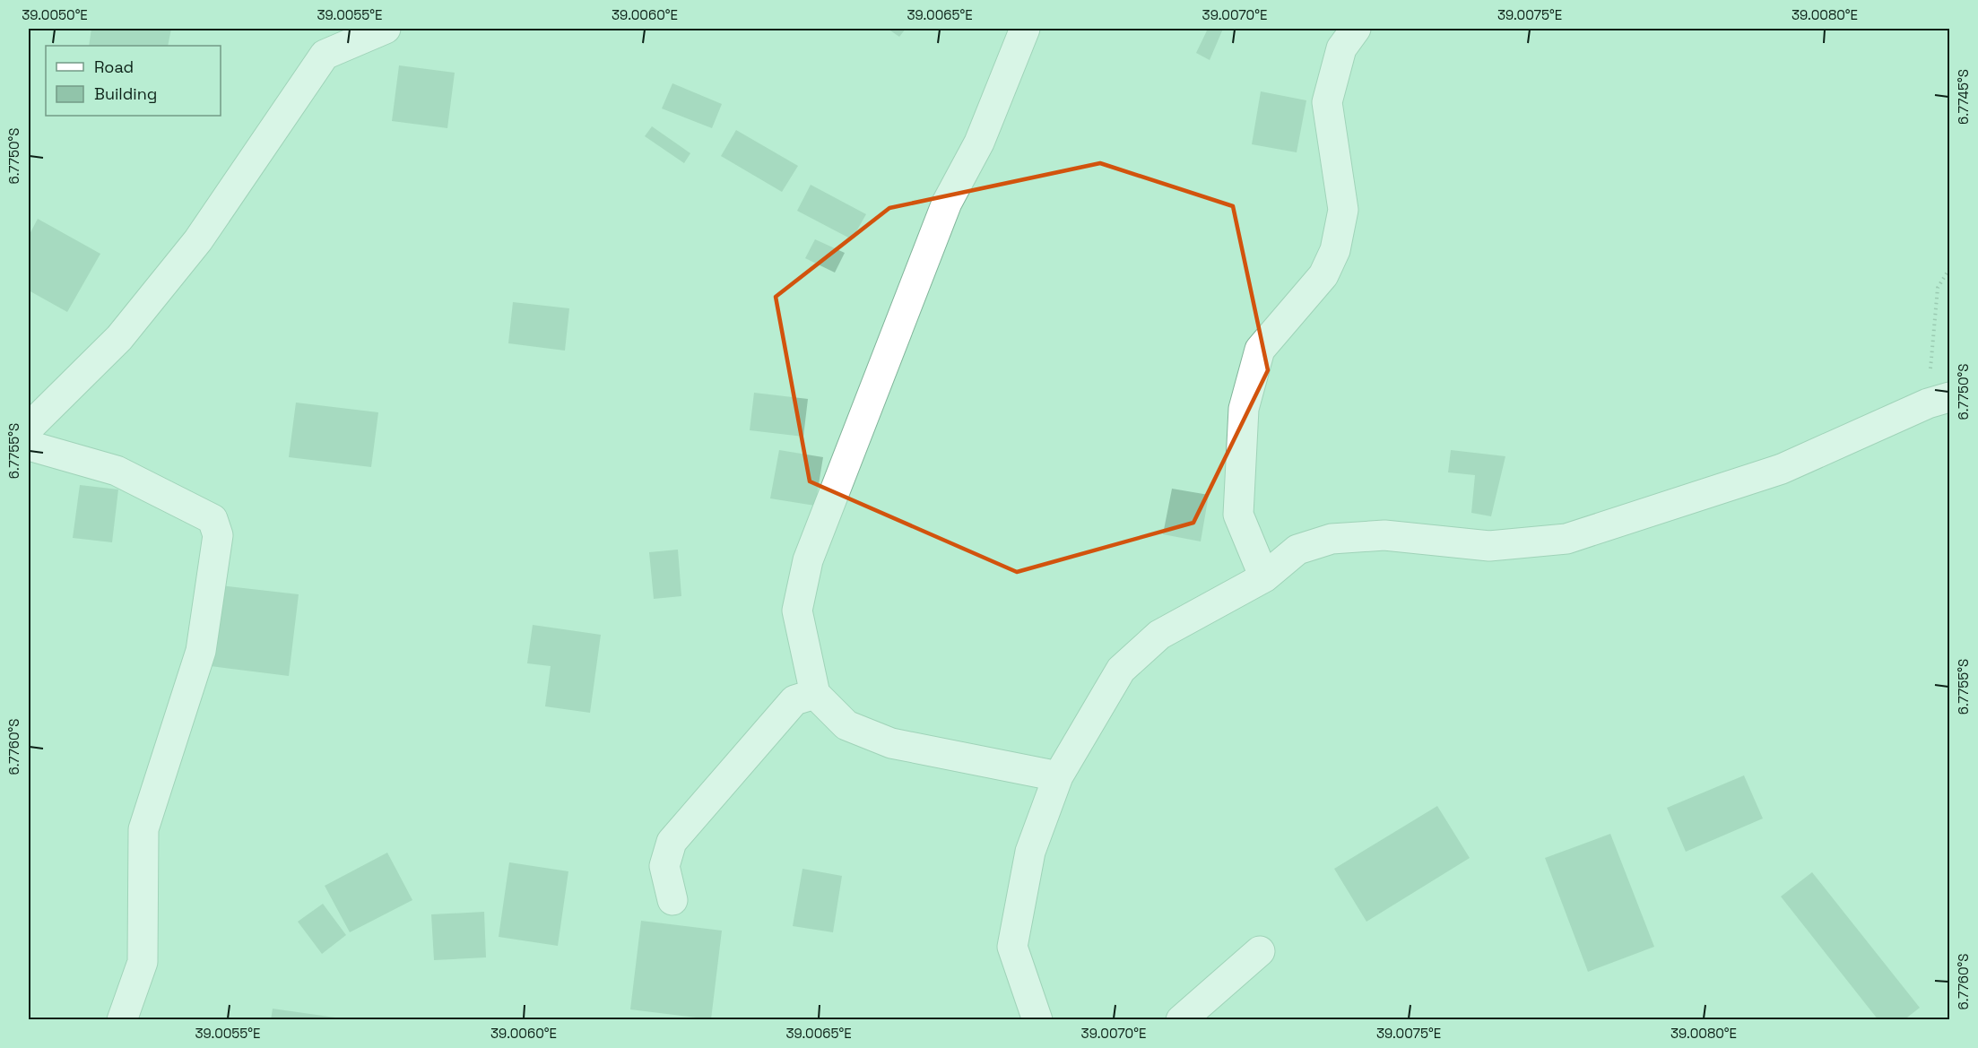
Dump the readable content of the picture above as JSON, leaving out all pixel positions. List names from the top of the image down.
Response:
{
  "legend": ["Road", "Building"],
  "coordinates": [
    "39.0050°E",
    "39.0055°E",
    "39.0060°E",
    "39.0065°E",
    "39.0070°E",
    "39.0075°E",
    "39.0080°E",
    "6.7745°S",
    "6.7750°S",
    "6.7755°S",
    "6.7760°S"
  ]
}
